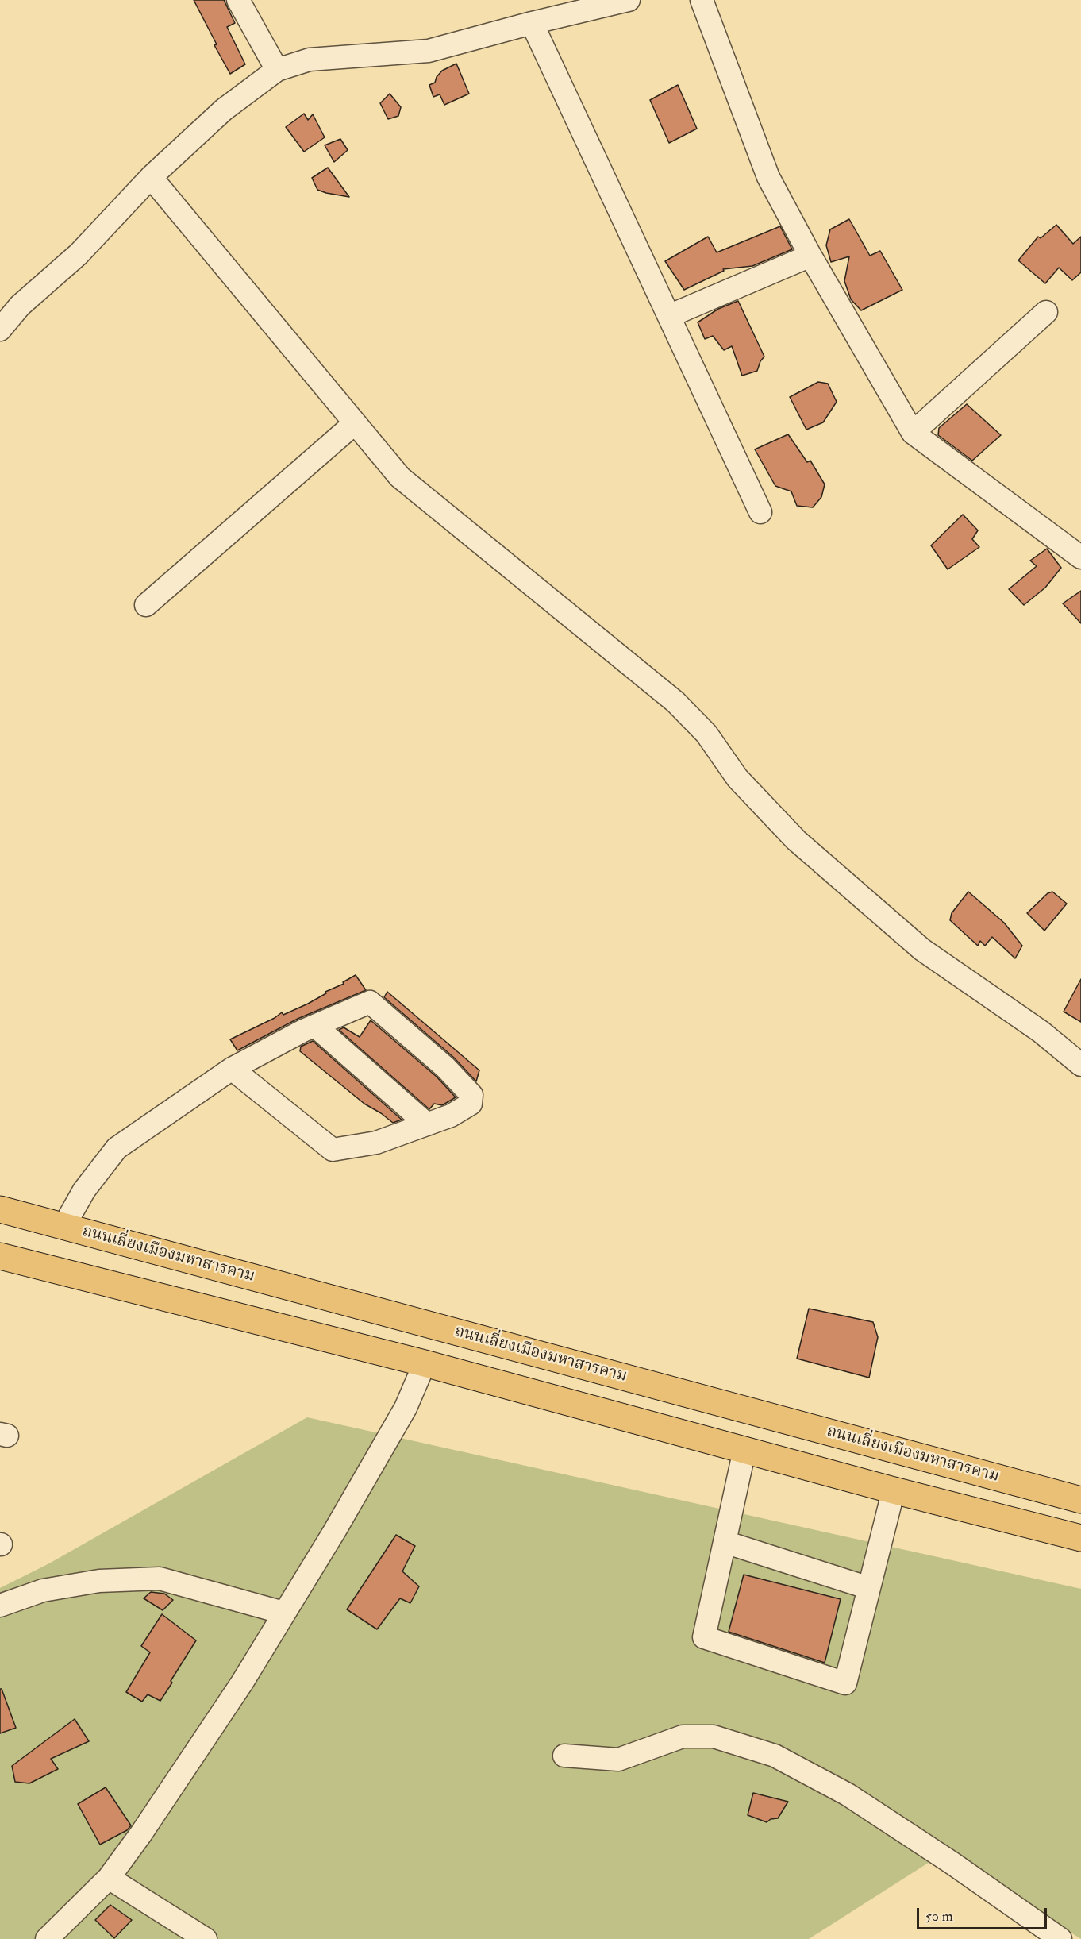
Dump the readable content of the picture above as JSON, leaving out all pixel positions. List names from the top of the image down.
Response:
{
  "streets": {
    "highway": ["ถนนเลี่ยงเมืองมหาสารคาม"]
  },
  "scale_bar": "50 m"
}
